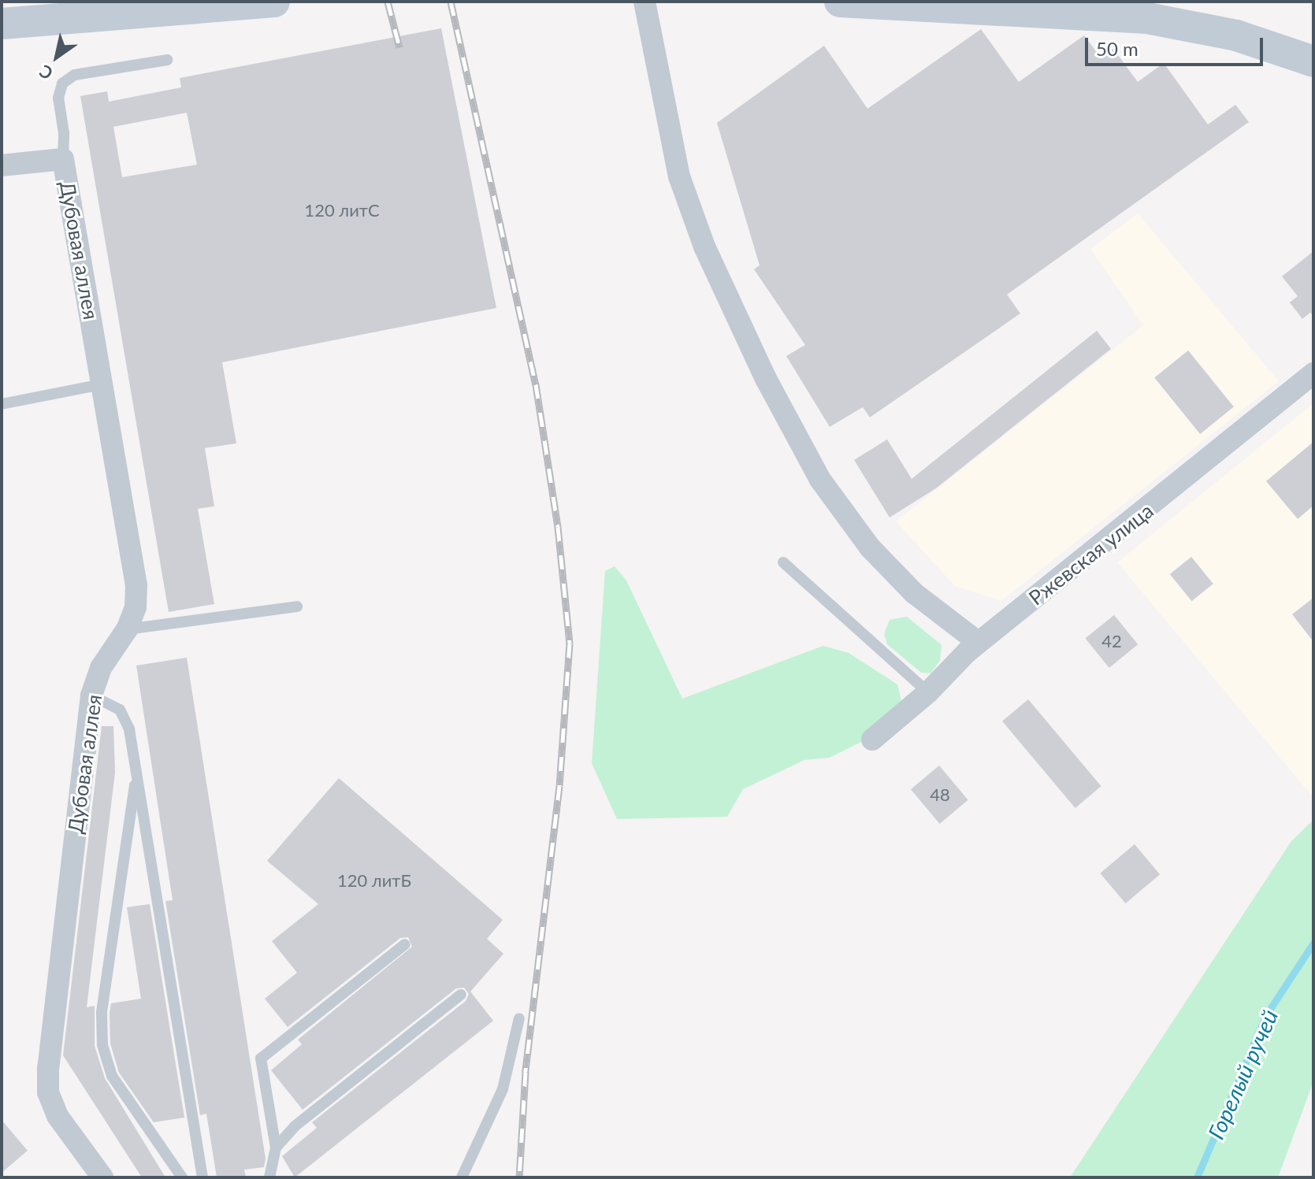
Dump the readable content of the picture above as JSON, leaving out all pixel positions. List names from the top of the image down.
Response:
{
  "streets": {
    "street": ["Дубовая аллея", "Ржевская улица"]
  },
  "water": ["Горелый ручей"],
  "house_numbers": [
    "120 литС",
    "42",
    "48",
    "120 литБ"
  ],
  "scale_bar": "50 m",
  "north": "bottom left"
}
